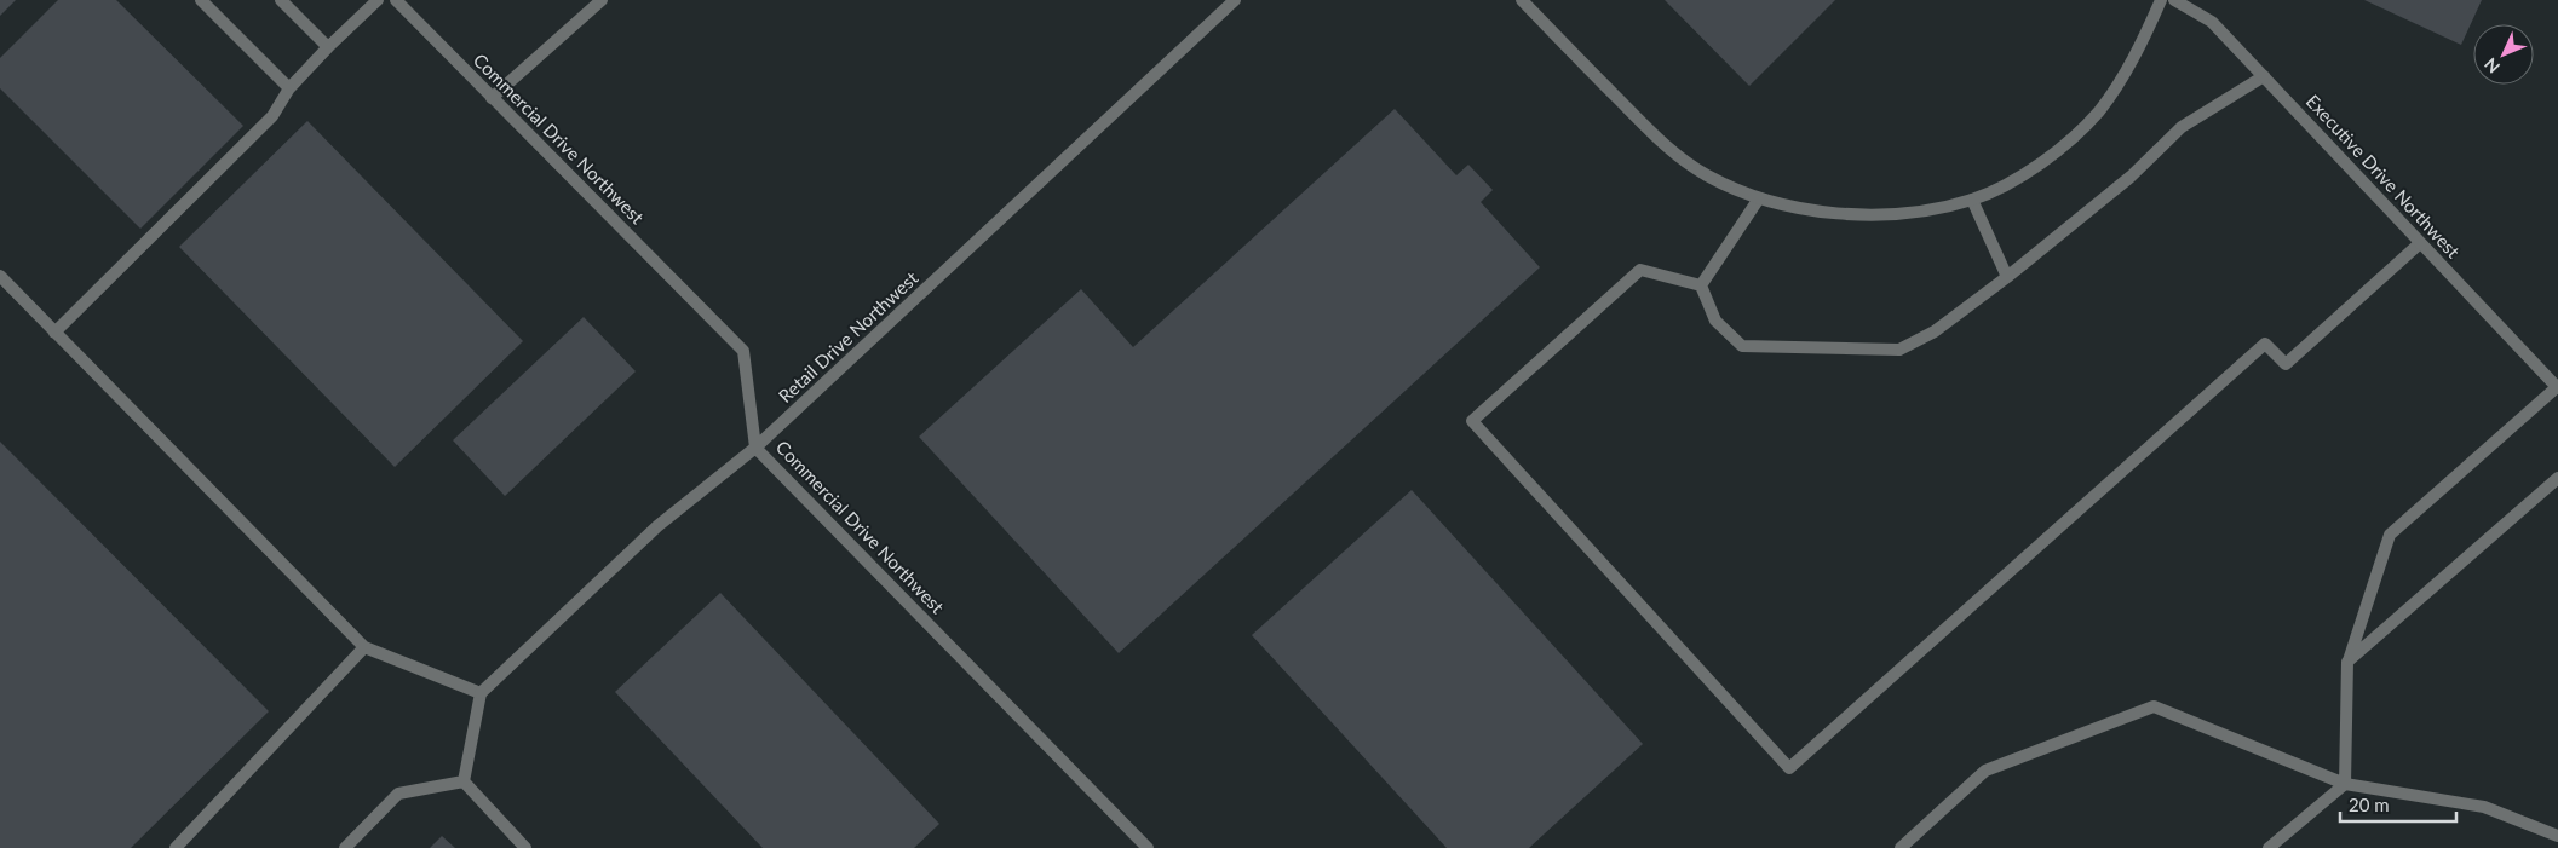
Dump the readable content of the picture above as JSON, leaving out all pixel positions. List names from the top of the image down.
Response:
{
  "streets": {
    "street": ["Commercial Drive Northwest", "Executive Drive Northwest", "Retail Drive Northwest"]
  },
  "crossings": [
    ["Commercial Drive Northwest", "Retail Drive Northwest"]
  ],
  "scale_bar": "20 m",
  "north": "bottom left"
}
